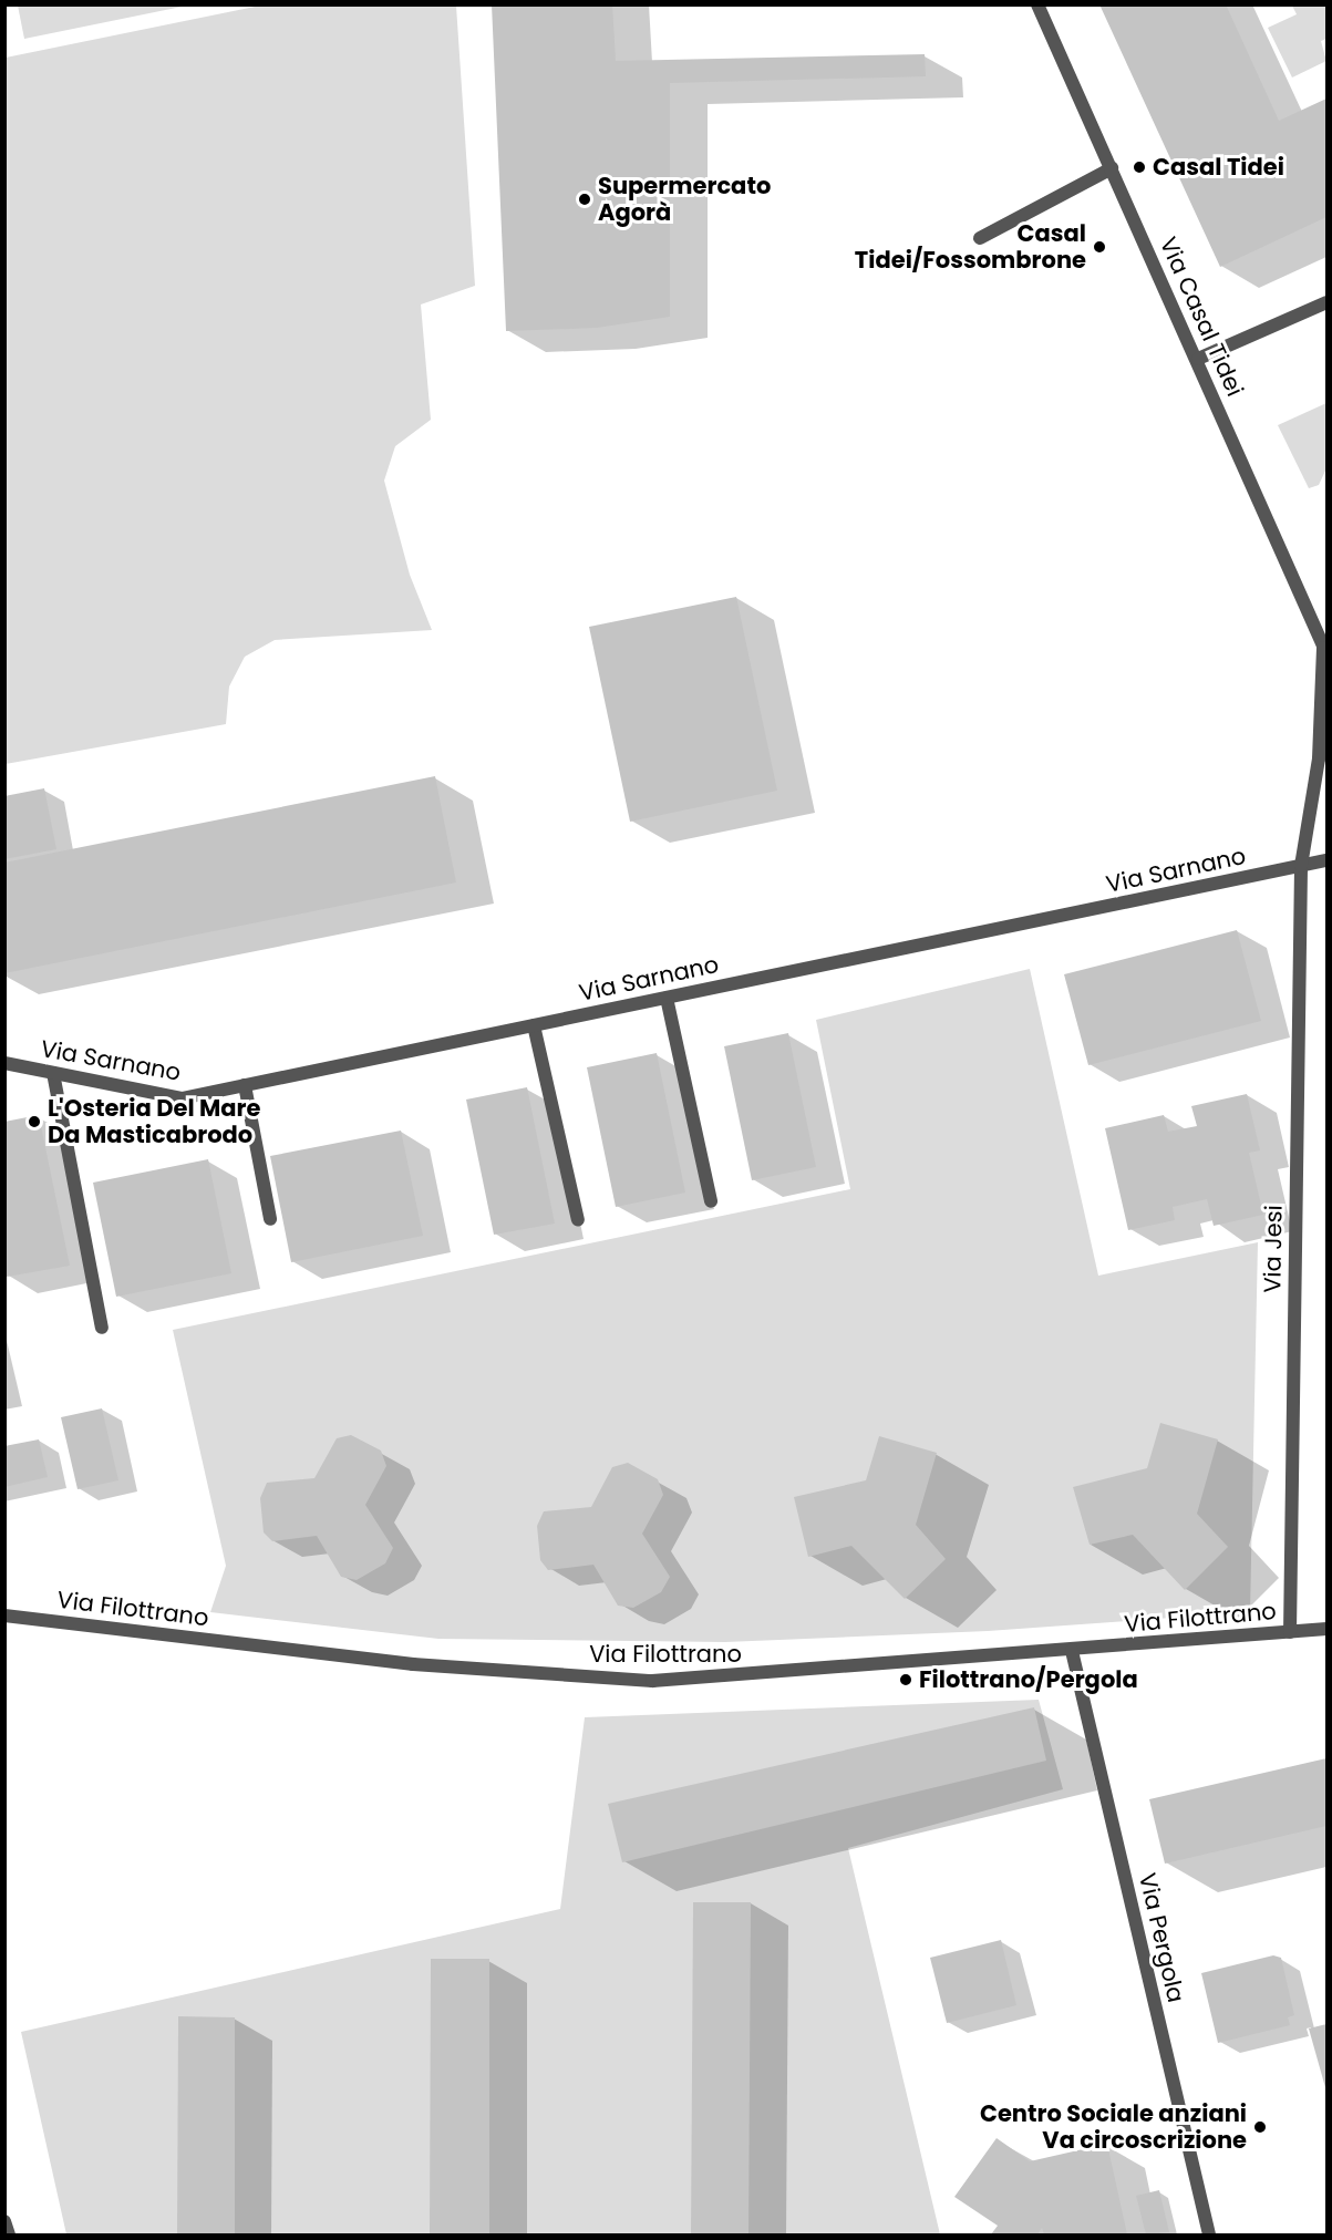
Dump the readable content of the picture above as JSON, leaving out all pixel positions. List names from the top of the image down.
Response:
{
  "streets": {
    "street": [
      "Via Casal Tidei",
      "Via Sarnano",
      "Via Jesi",
      "Via Filottrano",
      "Via Pergola"
    ]
  },
  "crossings": [
    ["Via Casal Tidei", "Via Sarnano"],
    ["Via Casal Tidei", "Via Jesi"],
    ["Via Sarnano", "Via Jesi"],
    ["Via Jesi", "Via Filottrano"],
    ["Via Filottrano", "Via Pergola"]
  ],
  "places": [
    "Casal Tidei",
    "Supermercato Agorà",
    "Casal Tidei/Fossombrone",
    "L'Osteria Del Mare Da Masticabrodo",
    "Filottrano/Pergola",
    "Centro Sociale anziani Va circoscrizione"
  ]
}
